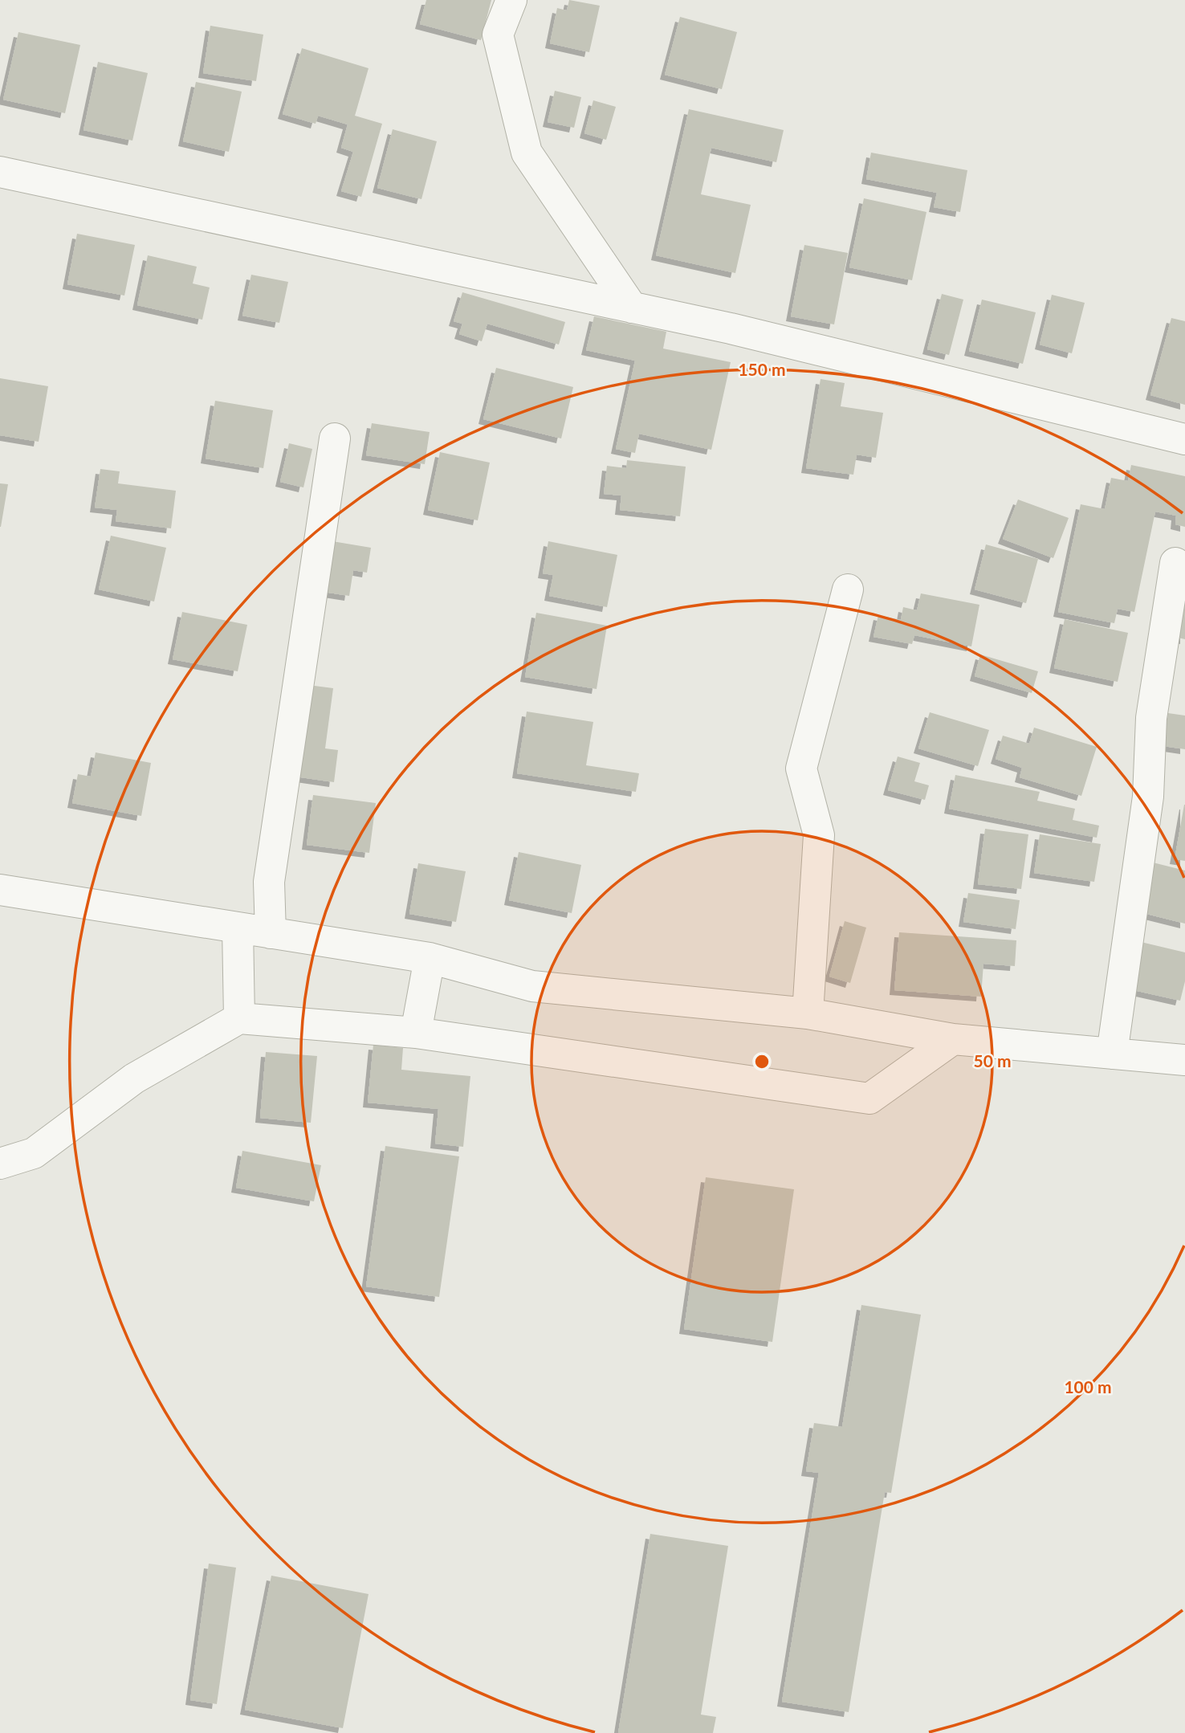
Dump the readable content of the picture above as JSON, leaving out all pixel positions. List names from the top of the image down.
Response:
{
  "rings": ["150 m", "50 m", "100 m"]
}
